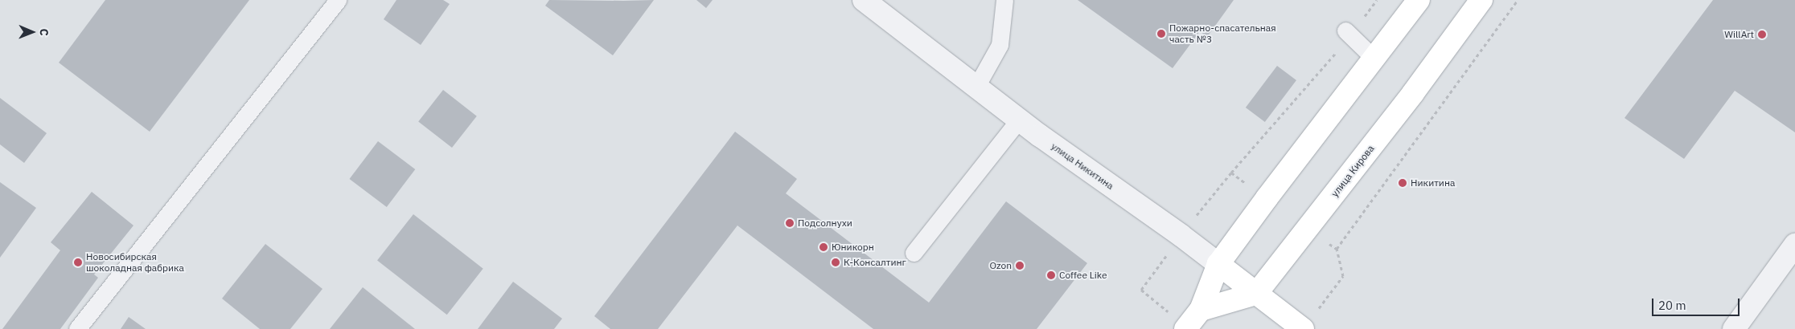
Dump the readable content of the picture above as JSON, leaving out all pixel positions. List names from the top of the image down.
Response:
{
  "streets": {
    "main road": ["улица Никитина", "улица Кирова"]
  },
  "crossings": [
    ["улица Никитина", "улица Кирова"]
  ],
  "places": [
    "Пожарно-спасательная часть №3",
    "WillArt",
    "Никитина",
    "Подсолнухи",
    "Юникорн",
    "Новосибирская шоколадная фабрика",
    "К-Консалтинг",
    "Ozon",
    "Coffee Like"
  ],
  "scale_bar": "20 m",
  "north": "right"
}
